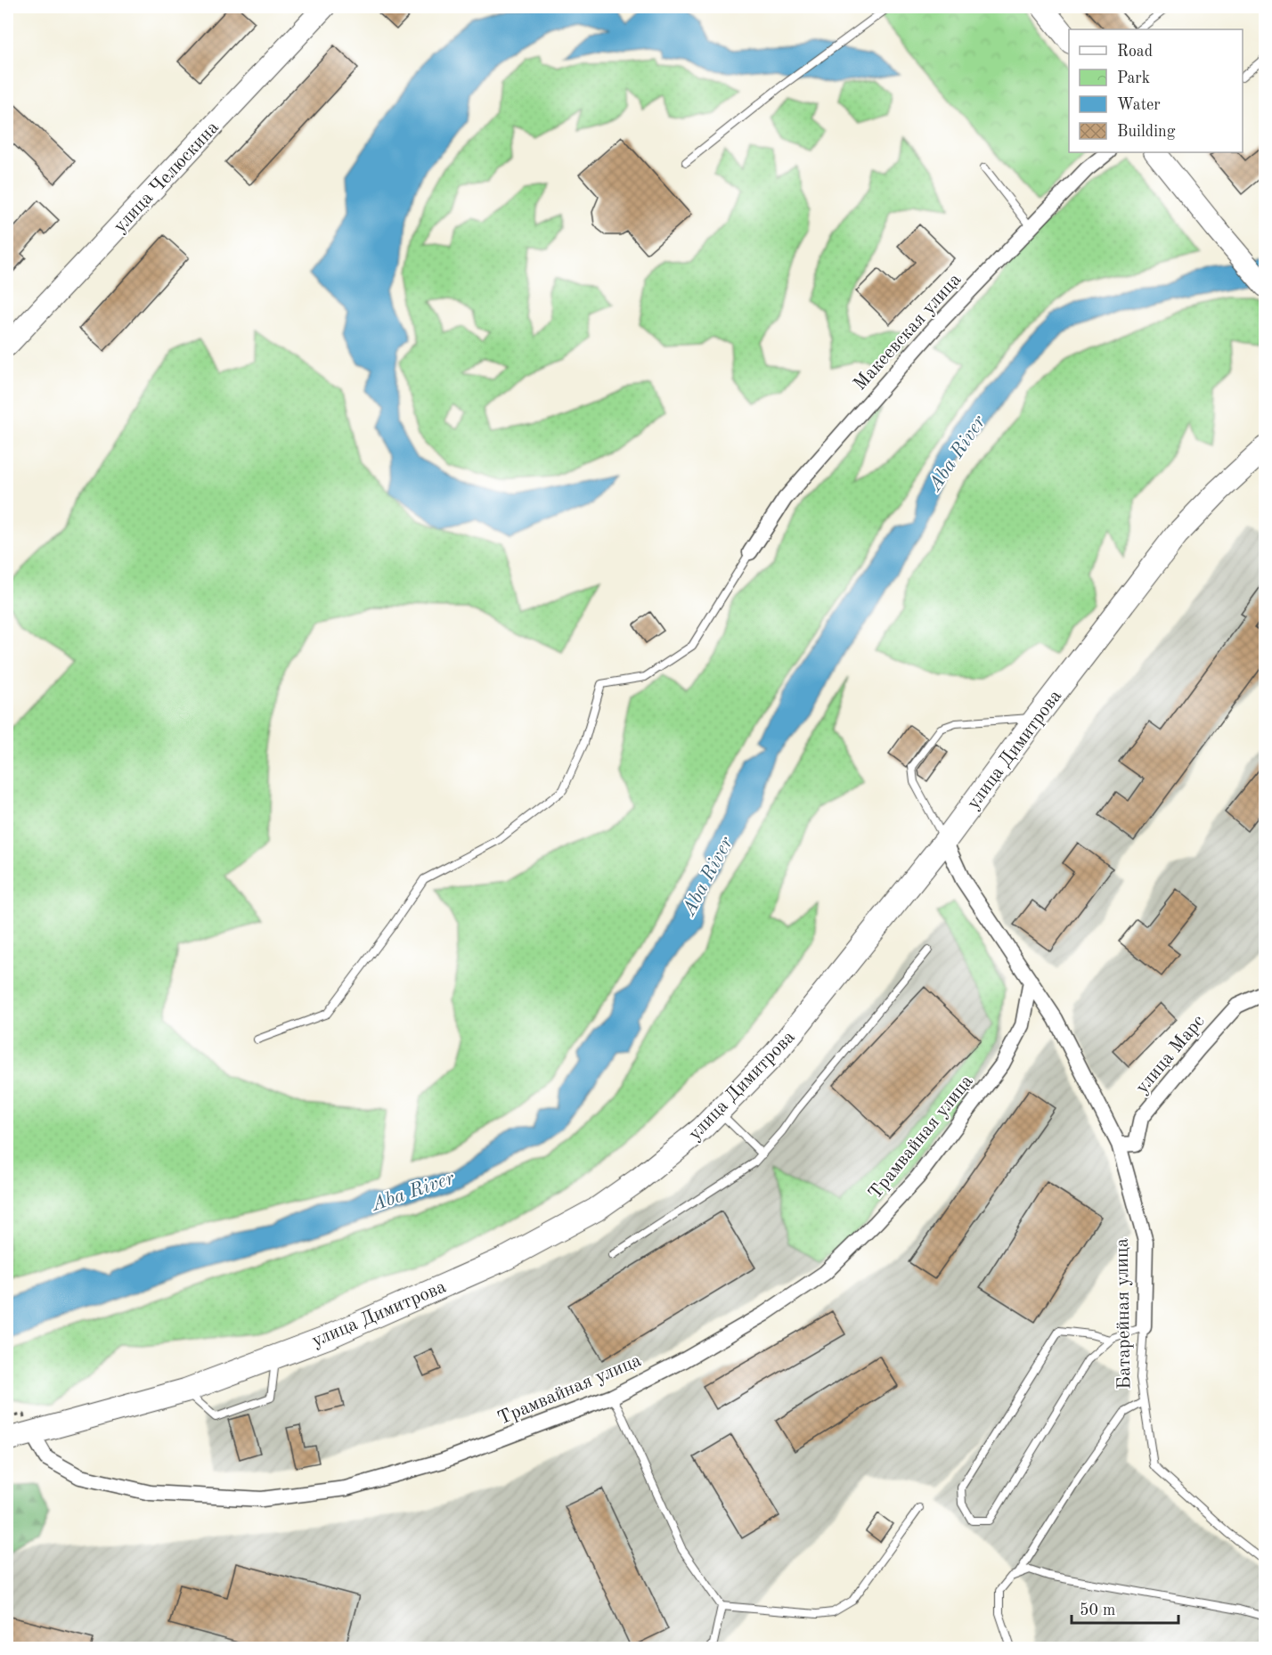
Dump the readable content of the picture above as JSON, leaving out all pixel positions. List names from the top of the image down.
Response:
{
  "streets": {
    "main road": ["улица Димитрова"],
    "street": [
      "улица Челюскина",
      "Макеевская улица",
      "улица Марс",
      "Трамвайная улица",
      "Батарейная улица"
    ]
  },
  "crossings": [
    ["улица Димитрова", "Трамвайная улица"],
    ["улица Димитрова", "Батарейная улица"],
    ["улица Марс", "Батарейная улица"],
    ["Трамвайная улица", "Батарейная улица"]
  ],
  "water": ["Aba River"],
  "legend": [
    "Road",
    "Park",
    "Water",
    "Building"
  ],
  "scale_bar": "50 m"
}
